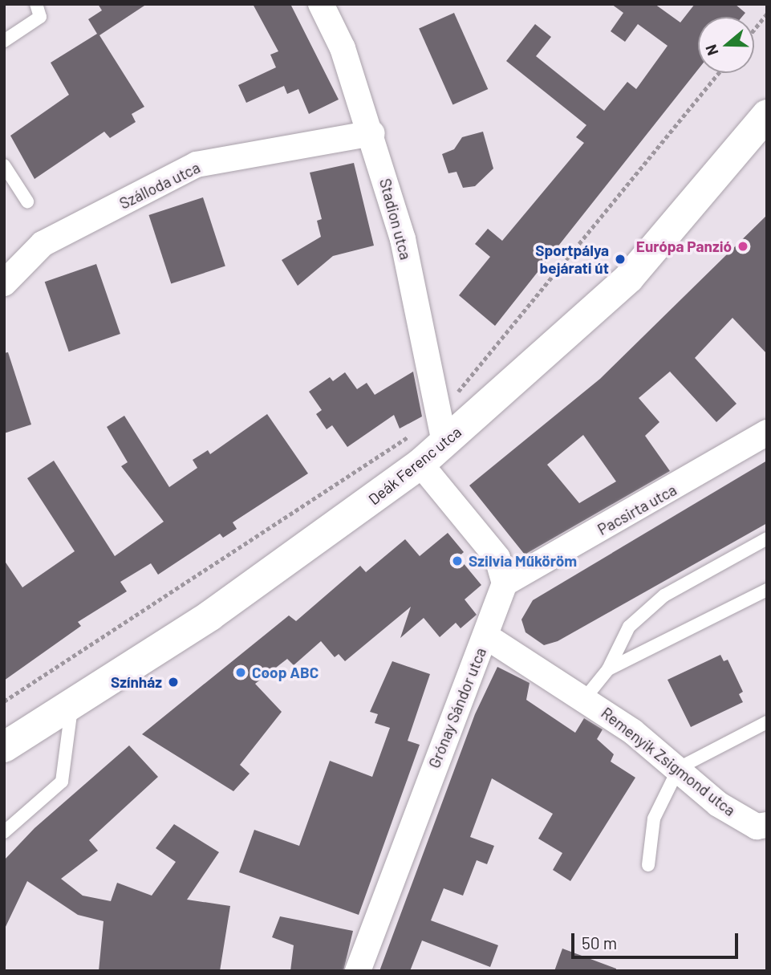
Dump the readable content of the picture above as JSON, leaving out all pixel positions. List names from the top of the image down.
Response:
{
  "streets": {
    "street": [
      "Szálloda utca",
      "Stadion utca",
      "Deák Ferenc utca",
      "Pacsirta utca",
      "Grónay Sándor utca",
      "Remenyik Zsigmond utca"
    ]
  },
  "crossings": [
    ["Szálloda utca", "Stadion utca"],
    ["Stadion utca", "Deák Ferenc utca"],
    ["Pacsirta utca", "Grónay Sándor utca"],
    ["Grónay Sándor utca", "Remenyik Zsigmond utca"]
  ],
  "places": [
    "Európa Panzió",
    "Sportpálya bejárati út",
    "Szilvia Műköröm",
    "Coop ABC",
    "Színház"
  ],
  "scale_bar": "50 m",
  "north": "left"
}
